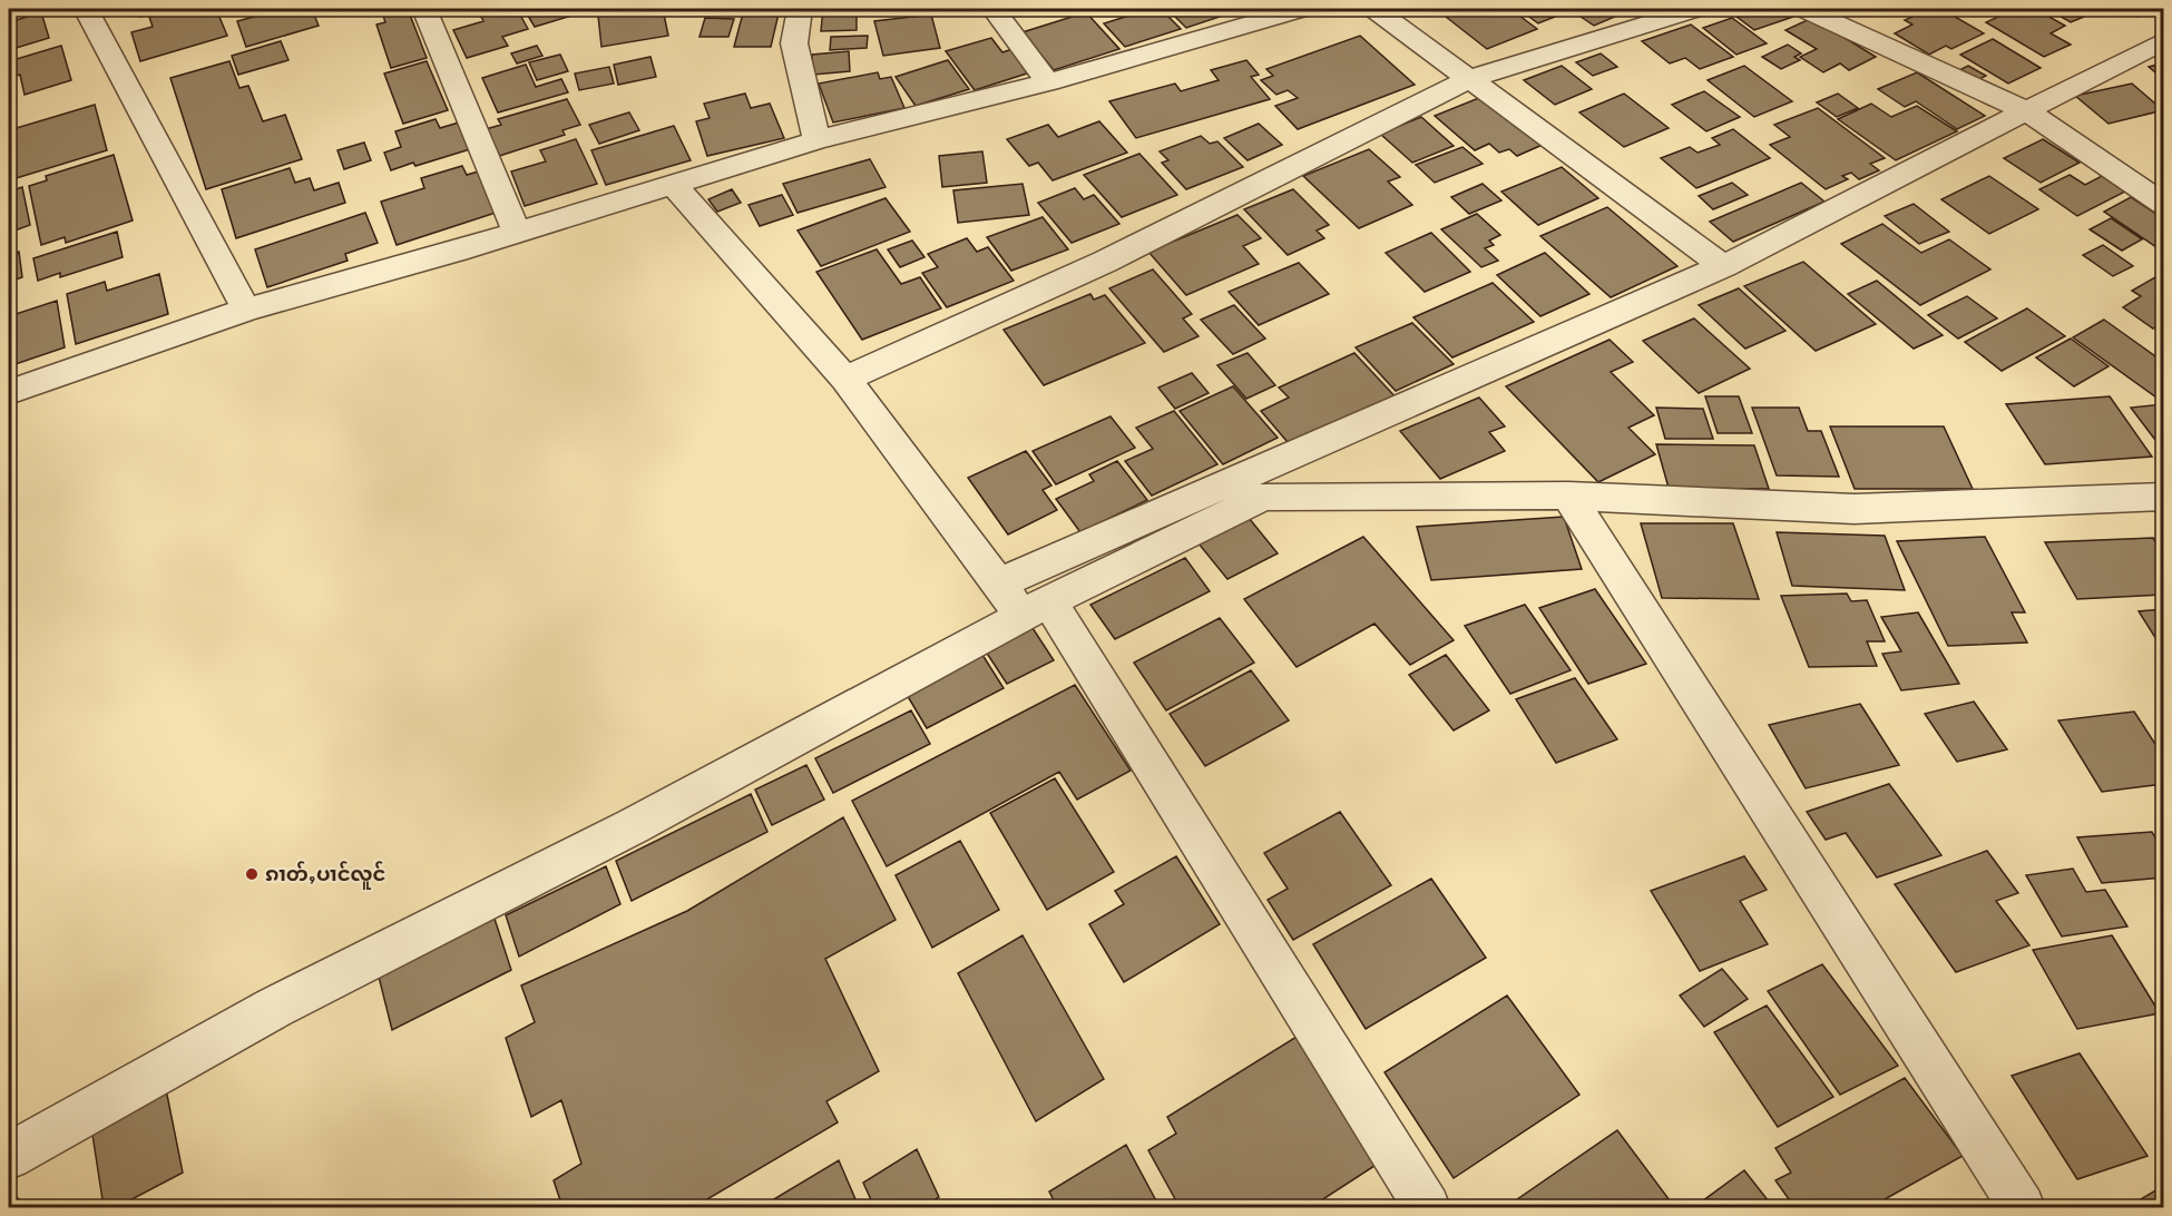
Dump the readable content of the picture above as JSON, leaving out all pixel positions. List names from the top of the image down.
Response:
{
  "places": ["ၵၢတ်ႇပၢင်လူင်"]
}
